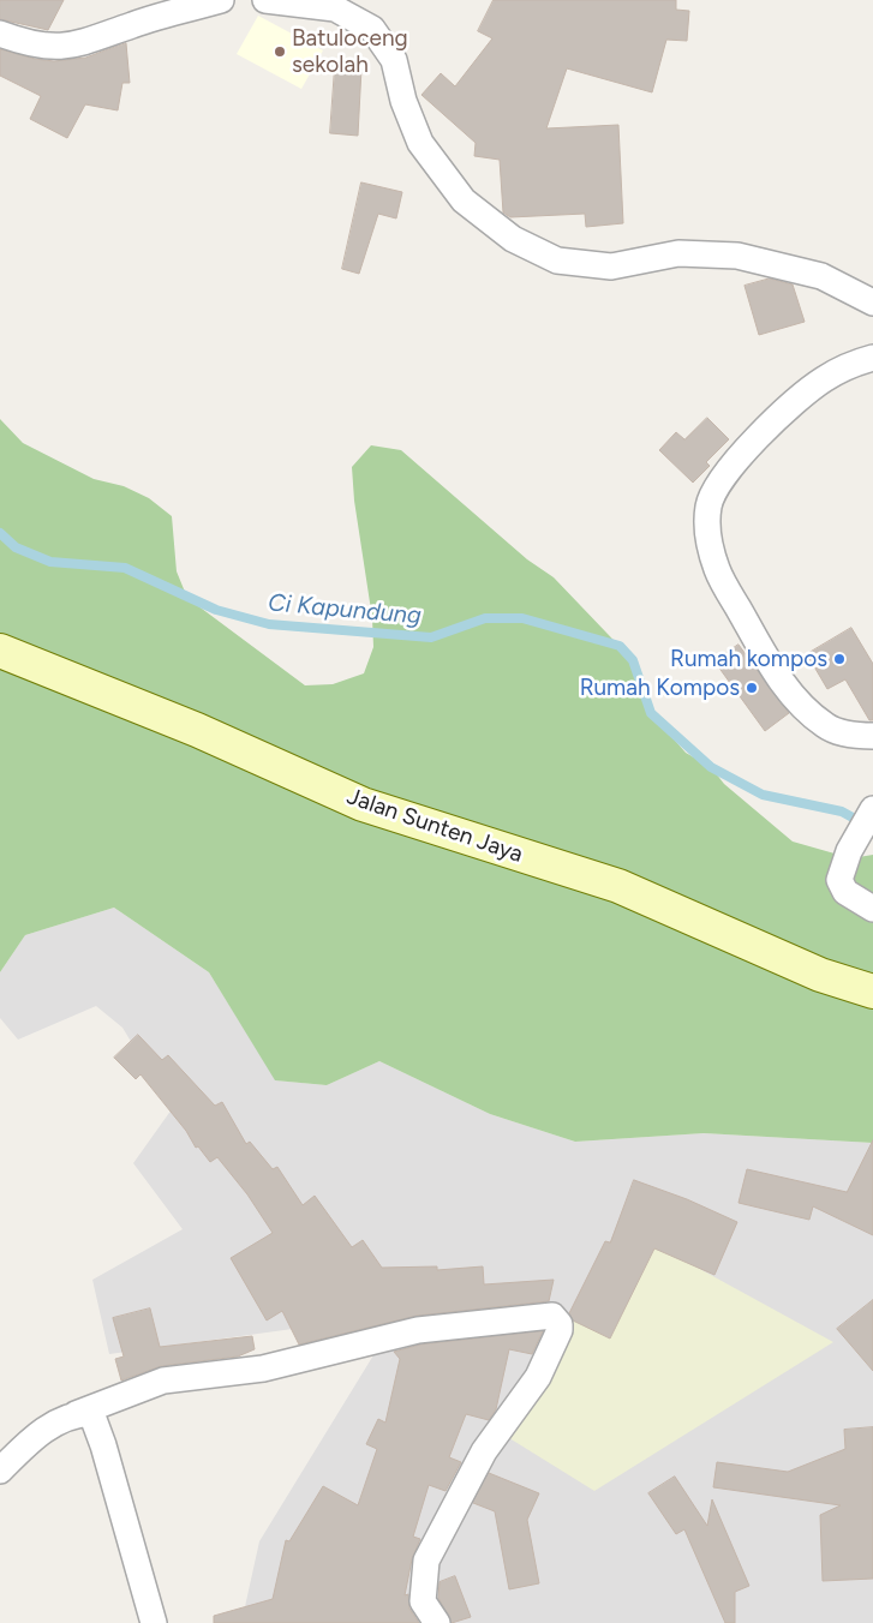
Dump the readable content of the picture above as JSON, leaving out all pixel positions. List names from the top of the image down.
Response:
{
  "streets": {
    "main road": ["Jalan Sunten Jaya"]
  },
  "water": ["Ci Kapundung"],
  "places": ["Batuloceng sekolah", "Rumah kompos", "Rumah Kompos"]
}
